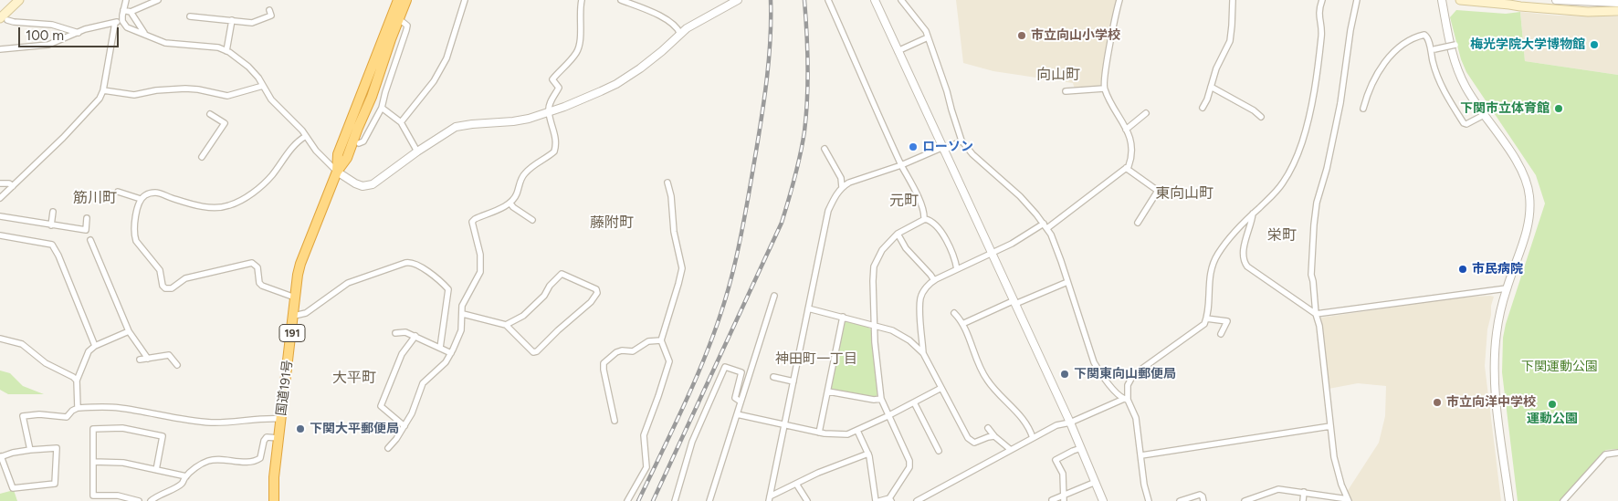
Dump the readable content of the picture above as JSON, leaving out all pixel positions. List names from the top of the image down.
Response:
{
  "streets": {
    "highway": ["191", "国道191号"]
  },
  "districts": [
    "向山町",
    "東向山町",
    "筋川町",
    "元町",
    "藤附町",
    "栄町",
    "神田町一丁目",
    "大平町"
  ],
  "parks": ["下関運動公園"],
  "places": [
    "市立向山小学校",
    "梅光学院大学博物館",
    "下関市立体育館",
    "ローソン",
    "市民病院",
    "下関東向山郵便局",
    "市立向洋中学校",
    "運動公園",
    "下関大平郵便局"
  ],
  "scale_bar": "100 m"
}
